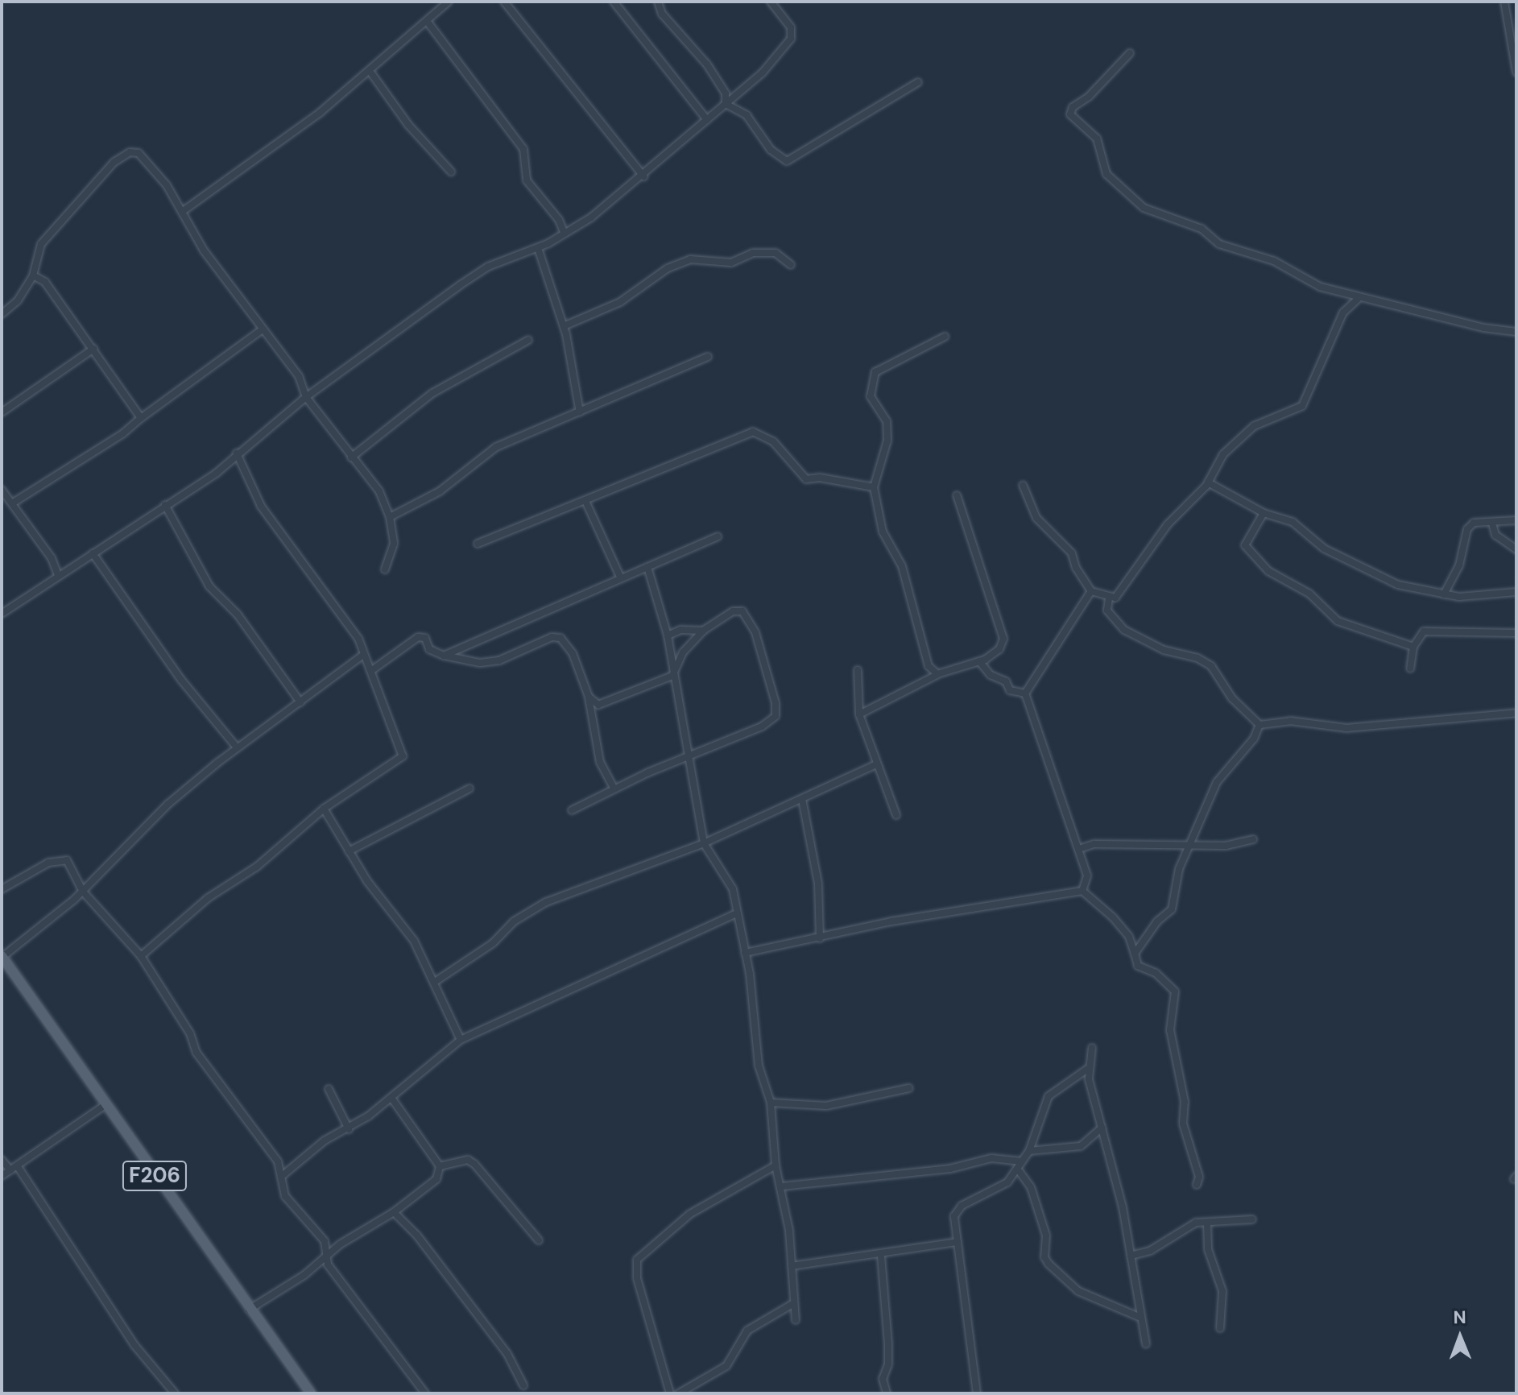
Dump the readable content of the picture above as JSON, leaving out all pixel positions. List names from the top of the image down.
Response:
{
  "streets": {
    "main road": ["F206"]
  },
  "north": "top"
}
